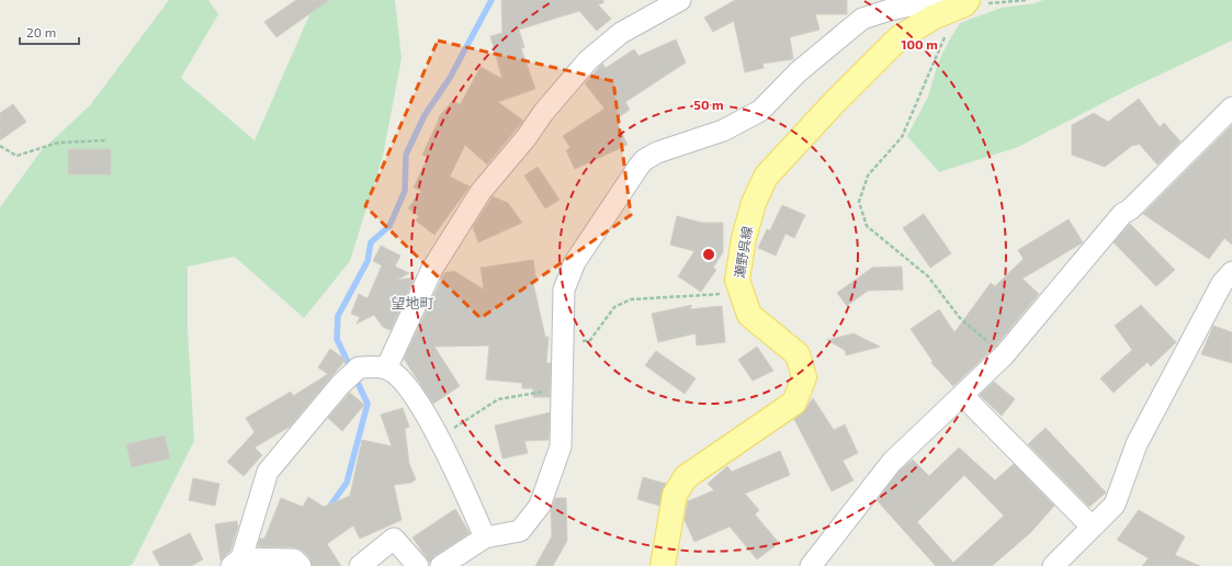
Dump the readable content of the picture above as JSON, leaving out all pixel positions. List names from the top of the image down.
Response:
{
  "streets": {
    "main road": ["瀬野呉線"]
  },
  "districts": ["望地町"],
  "scale_bar": "20 m",
  "rings": ["100 m", "50 m"]
}
